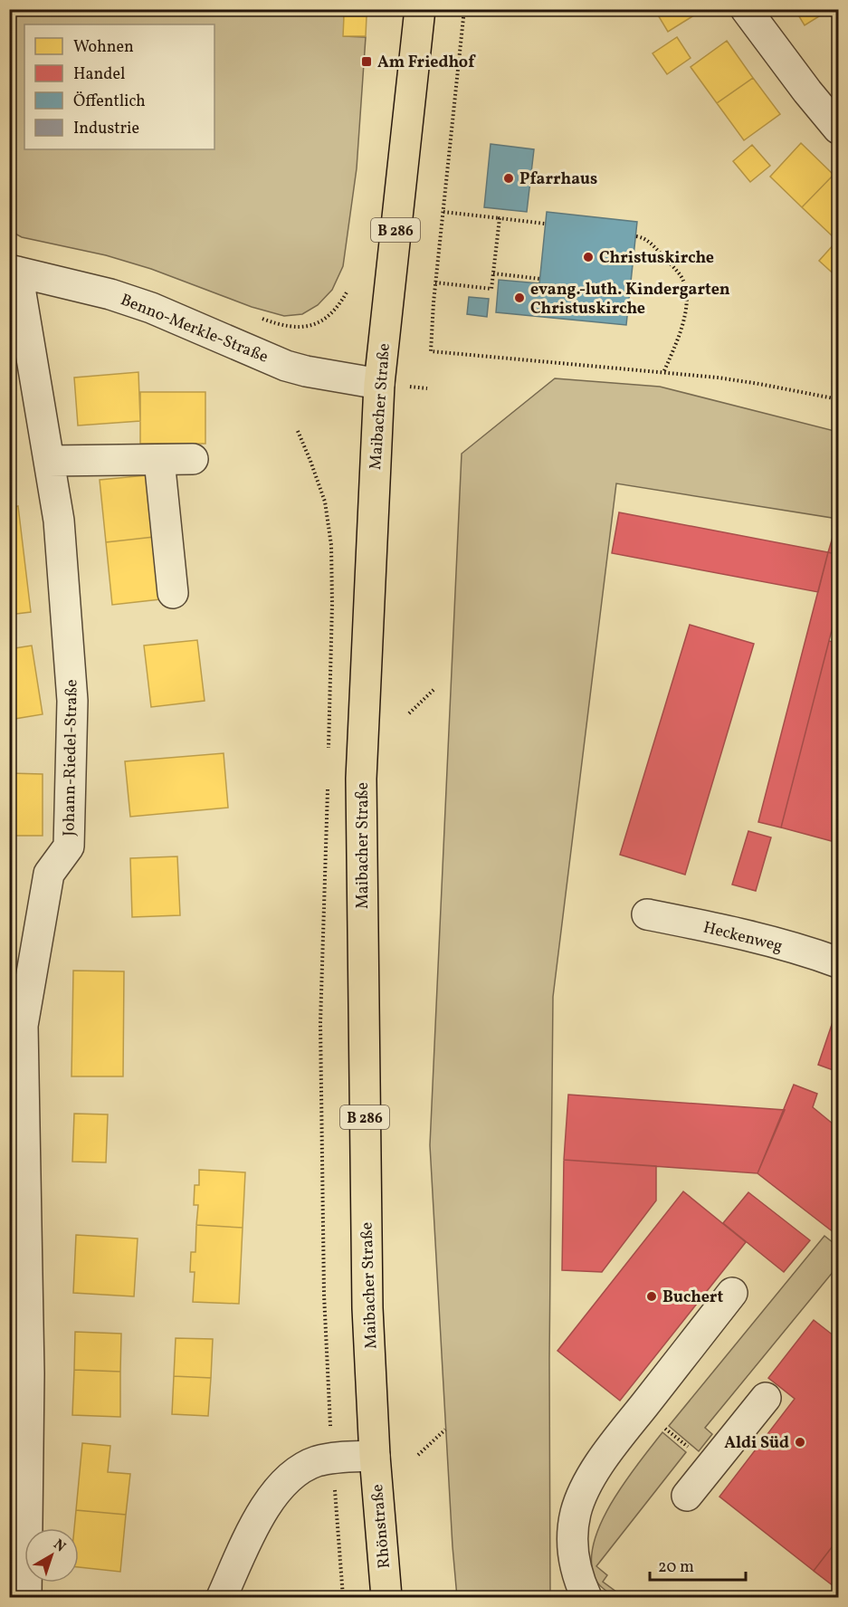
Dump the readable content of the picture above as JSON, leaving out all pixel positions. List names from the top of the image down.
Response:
{
  "streets": {
    "main road": ["B 286", "Maibacher Straße", "Rhönstraße"],
    "street": ["Benno-Merkle-Straße", "Johann-Riedel-Straße", "Heckenweg"]
  },
  "crossings": [
    ["Benno-Merkle-Straße", "Maibacher Straße"],
    ["Benno-Merkle-Straße", "Johann-Riedel-Straße"],
    ["Maibacher Straße", "Rhönstraße"]
  ],
  "places": {
    "transit": ["Am Friedhof"],
    "other": [
      "Pfarrhaus",
      "Christuskirche",
      "evang.-luth. Kindergarten Christuskirche",
      "Buchert",
      "Aldi Süd"
    ]
  },
  "legend": [
    "Wohnen",
    "Handel",
    "Öffentlich",
    "Industrie"
  ],
  "scale_bar": "20 m",
  "north": "top right"
}
